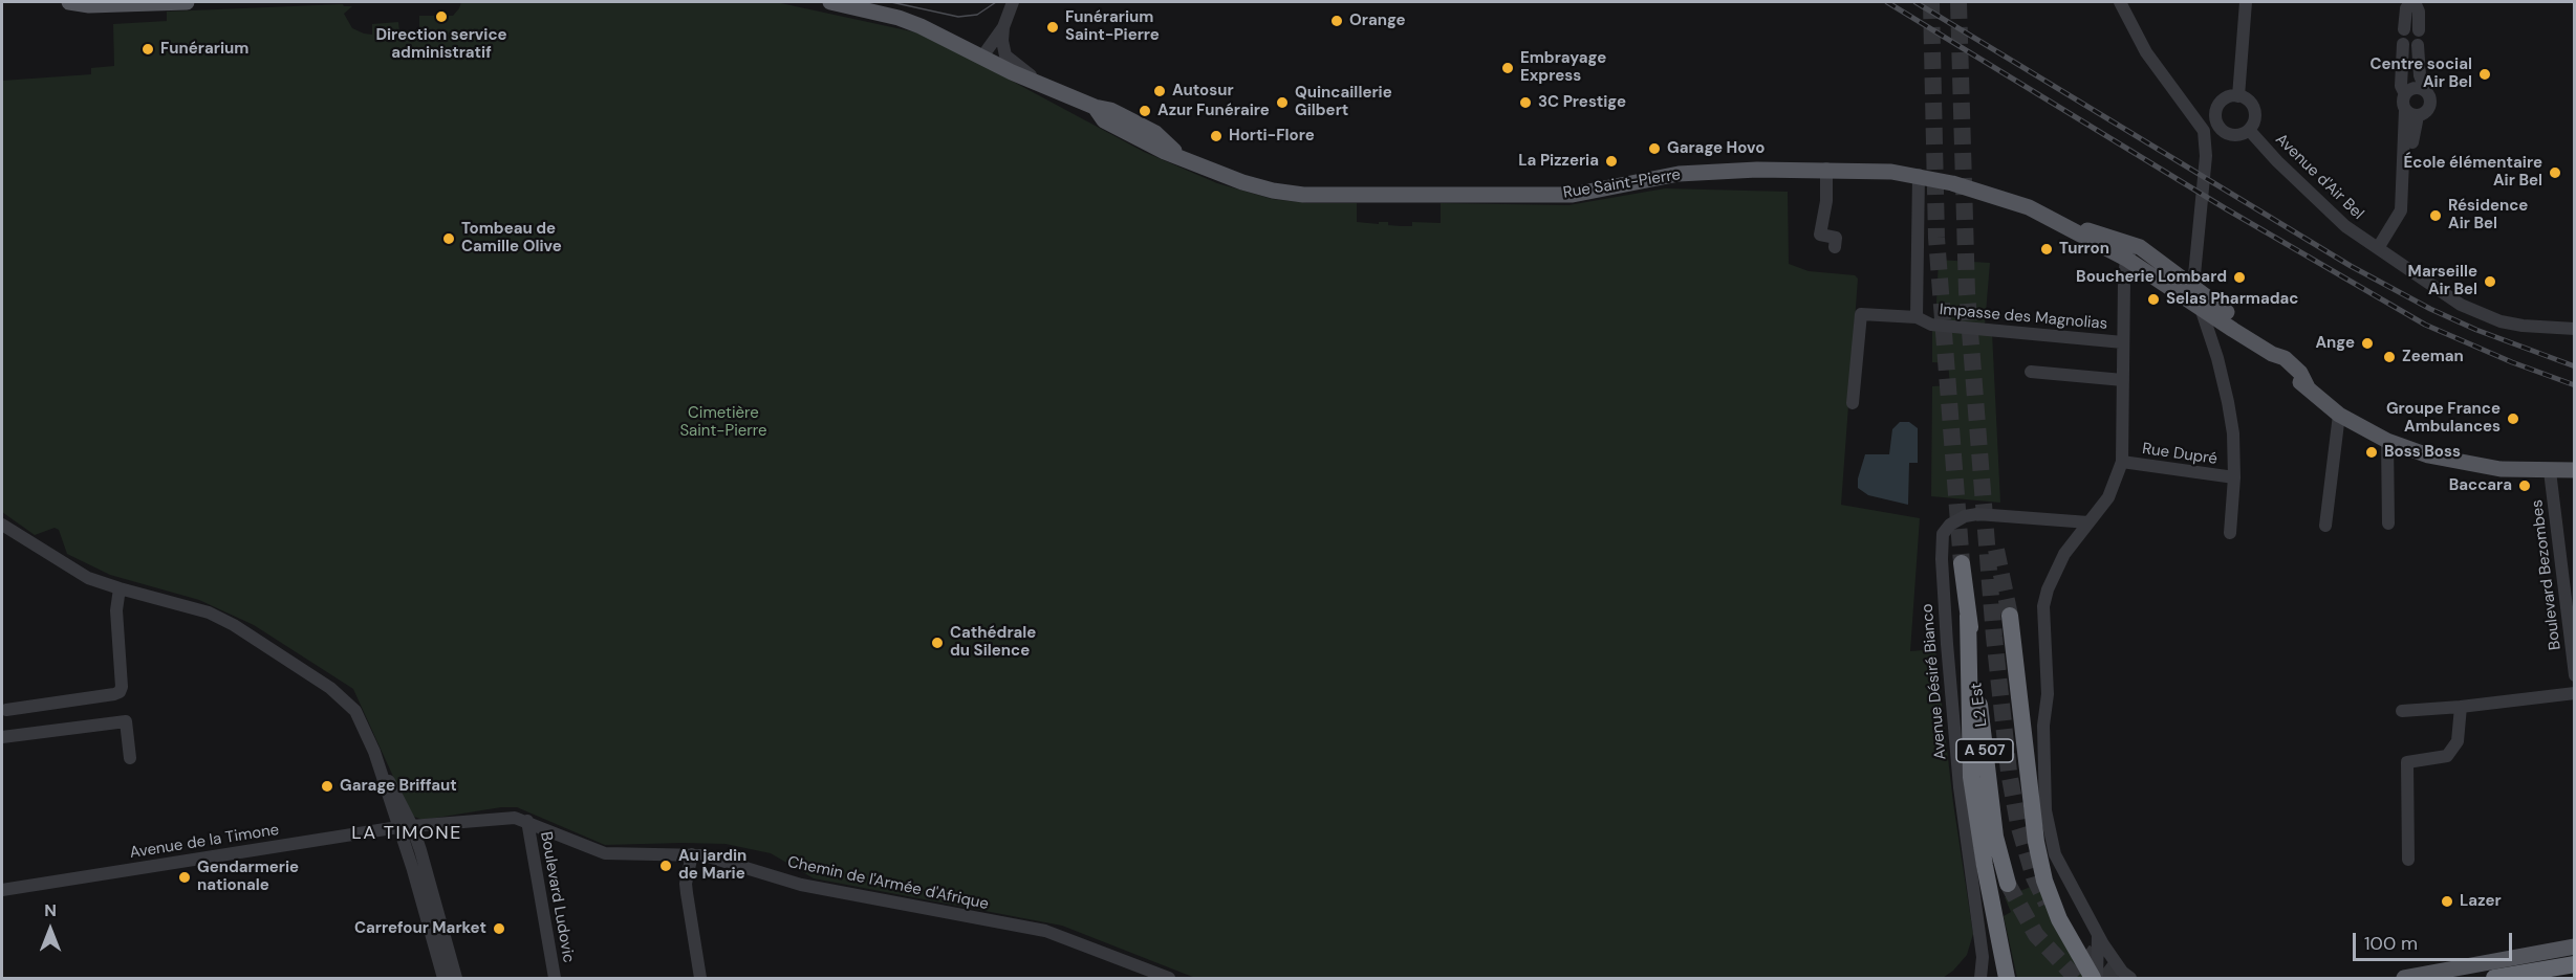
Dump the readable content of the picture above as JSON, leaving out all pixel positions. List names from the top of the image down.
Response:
{
  "streets": {
    "highway": ["L2 Est", "A 507"],
    "main road": ["Rue Saint-Pierre"],
    "street": [
      "Avenue d'Air Bel",
      "Impasse des Magnolias",
      "Rue Dupré",
      "Boulevard Bezombes",
      "Avenue Désiré Bianco",
      "Avenue de la Timone",
      "Chemin de l'Armée d'Afrique",
      "Boulevard Ludovic"
    ]
  },
  "crossings": [
    ["Avenue de la Timone", "Chemin de l'Armée d'Afrique"],
    ["Chemin de l'Armée d'Afrique", "Boulevard Ludovic"]
  ],
  "districts": ["LA TIMONE"],
  "parks": ["Cimetière Saint-Pierre"],
  "places": [
    "Direction service administratif",
    "Orange",
    "Funérarium Saint-Pierre",
    "Funérarium",
    "Embrayage Express",
    "Centre social Air Bel",
    "Autosur",
    "Quincaillerie Gilbert",
    "3C Prestige",
    "Azur Funéraire",
    "Horti-Flore",
    "Garage Hovo",
    "La Pizzeria",
    "École élémentaire Air Bel",
    "Résidence Air Bel",
    "Tombeau de Camille Olive",
    "Turron",
    "Boucherie Lombard",
    "Marseille Air Bel",
    "Selas Pharmadac",
    "Ange",
    "Zeeman",
    "Groupe France Ambulances",
    "Boss Boss",
    "Baccara",
    "Cathédrale du Silence",
    "Garage Briffaut",
    "Au jardin de Marie",
    "Gendarmerie nationale",
    "Lazer",
    "Carrefour Market"
  ],
  "scale_bar": "100 m",
  "north": "top"
}
